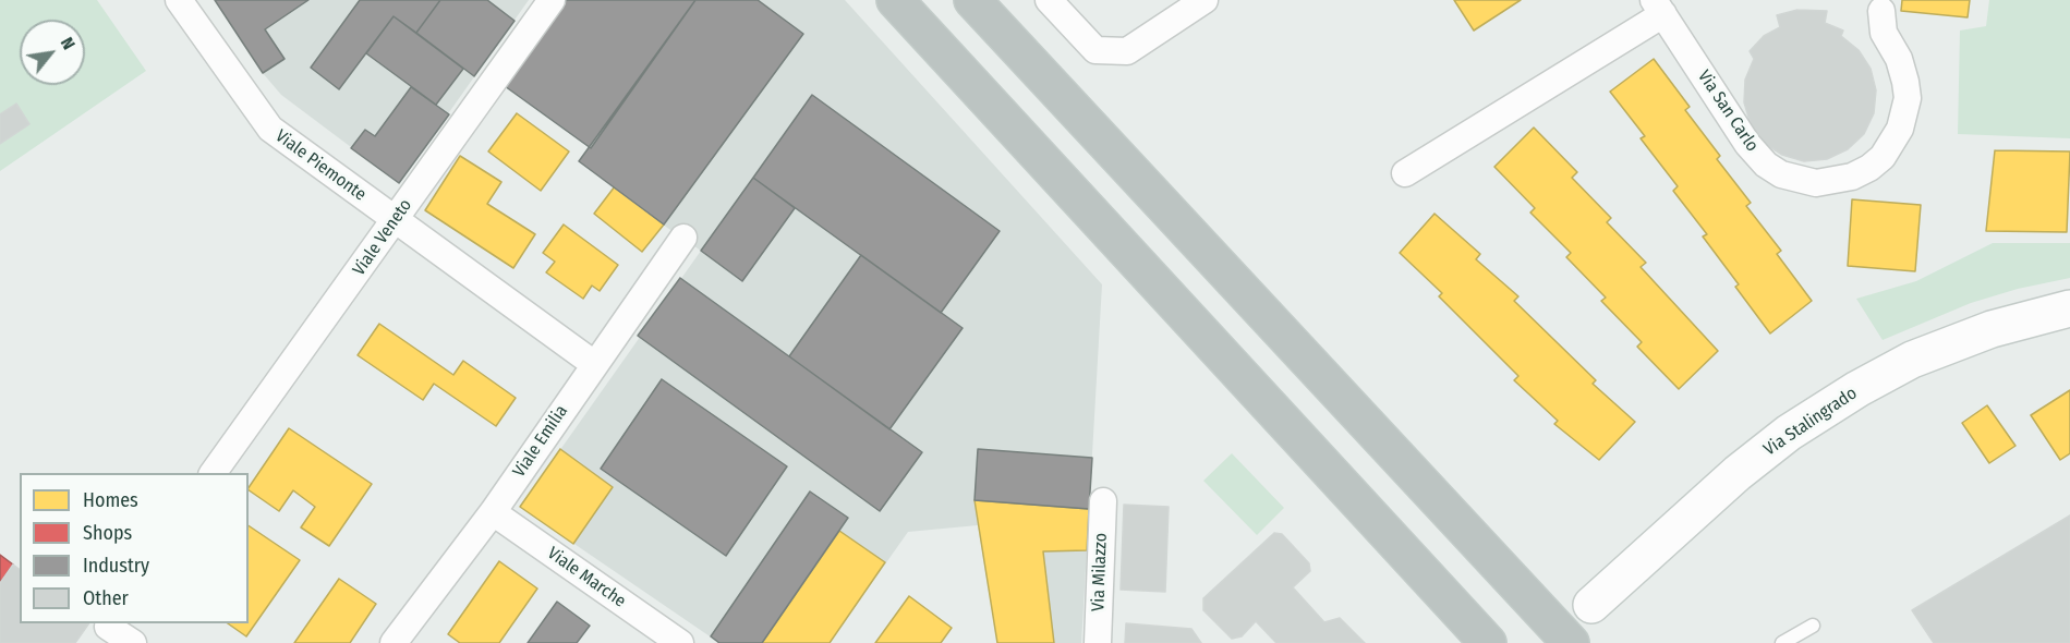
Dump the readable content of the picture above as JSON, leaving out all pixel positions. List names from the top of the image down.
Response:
{
  "streets": {
    "main road": ["Via Stalingrado"],
    "street": [
      "Via San Carlo",
      "Viale Piemonte",
      "Viale Veneto",
      "Viale Emilia",
      "Via Milazzo",
      "Viale Marche"
    ]
  },
  "crossings": [
    ["Viale Piemonte", "Viale Veneto"],
    ["Viale Piemonte", "Viale Emilia"],
    ["Viale Emilia", "Viale Marche"]
  ],
  "legend": [
    "Homes",
    "Shops",
    "Industry",
    "Other"
  ],
  "north": "top right"
}
